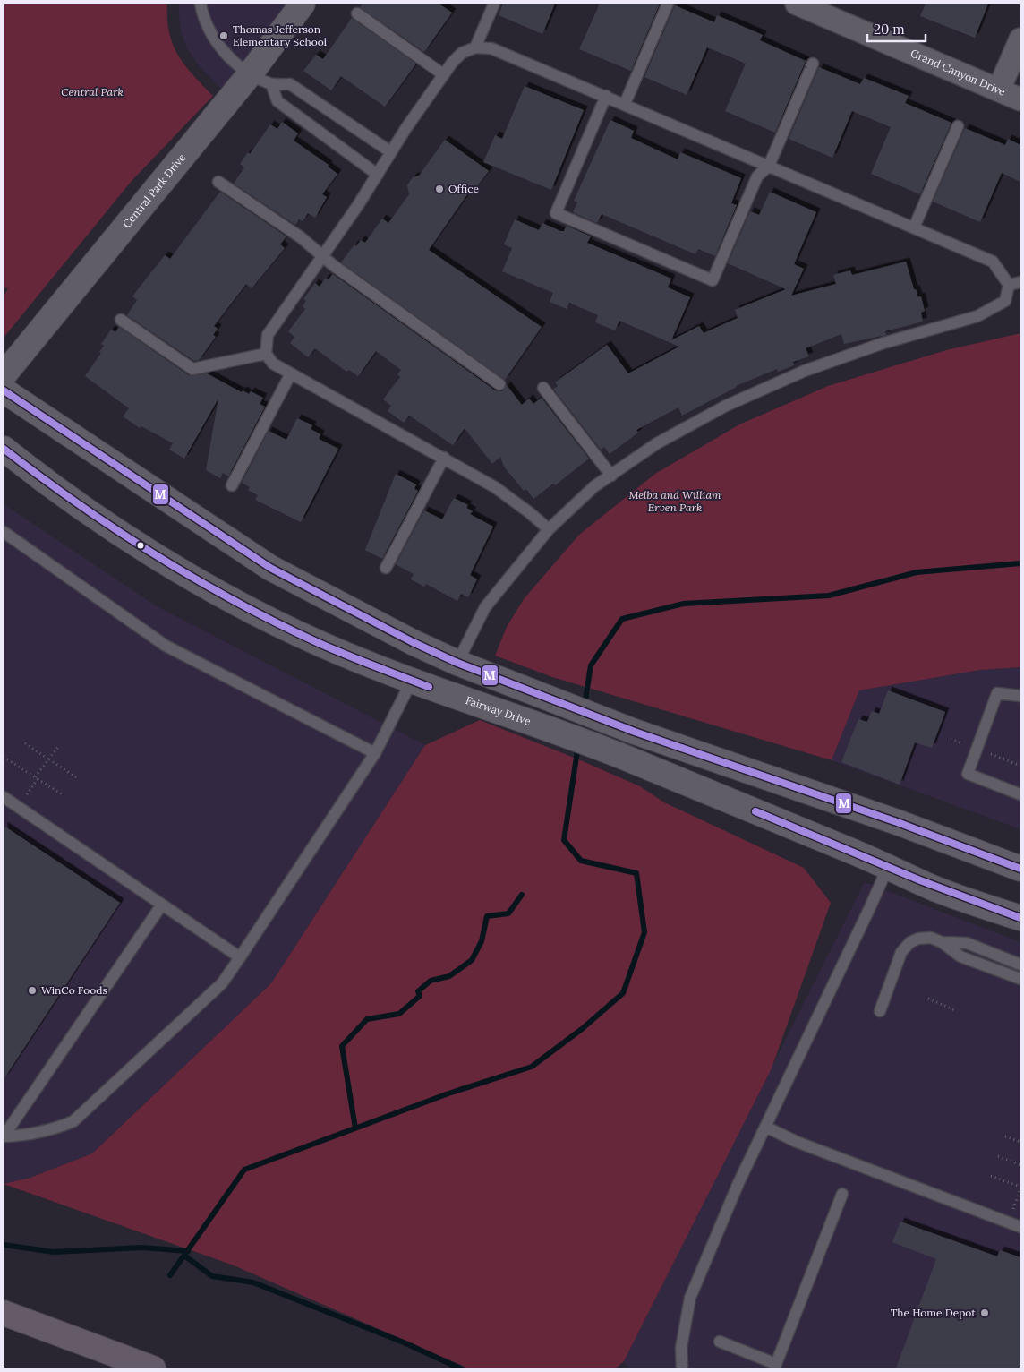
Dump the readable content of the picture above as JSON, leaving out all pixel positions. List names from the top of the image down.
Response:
{
  "streets": {
    "main road": ["Central Park Drive", "Fairway Drive"],
    "street": ["Grand Canyon Drive"]
  },
  "parks": ["Central Park", "Melba and William Erven Park"],
  "places": [
    "Thomas Jefferson Elementary School",
    "Office",
    "WinCo Foods",
    "The Home Depot"
  ],
  "lines": ["transit line M"],
  "scale_bar": "20 m"
}
